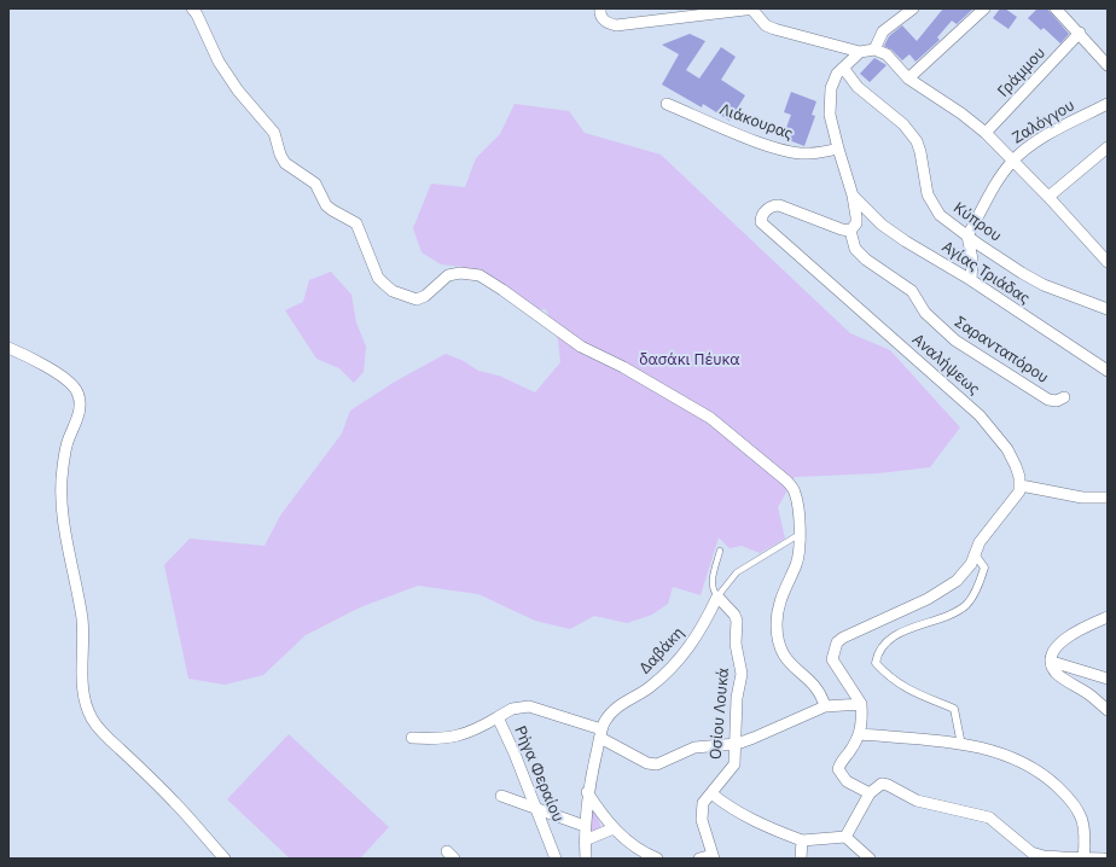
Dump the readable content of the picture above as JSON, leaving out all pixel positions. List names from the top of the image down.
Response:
{
  "streets": {
    "street": [
      "Γράμμου",
      "Λιάκουρας",
      "Ζαλόγγου",
      "Κύπρου",
      "Αγίας Τριάδας",
      "Σαρανταπόρου",
      "Αναλήψεως",
      "Δαβάκη",
      "Οσίου Λουκά",
      "Ρήγα Φεραίου"
    ]
  },
  "crossings": [
    ["Ζαλόγγου", "Κύπρου"],
    ["Σαρανταπόρου", "Αναλήψεως"],
    ["Δαβάκη", "Οσίου Λουκά"],
    ["Δαβάκη", "Ρήγα Φεραίου"]
  ],
  "parks": ["δασάκι Πέυκα"]
}
